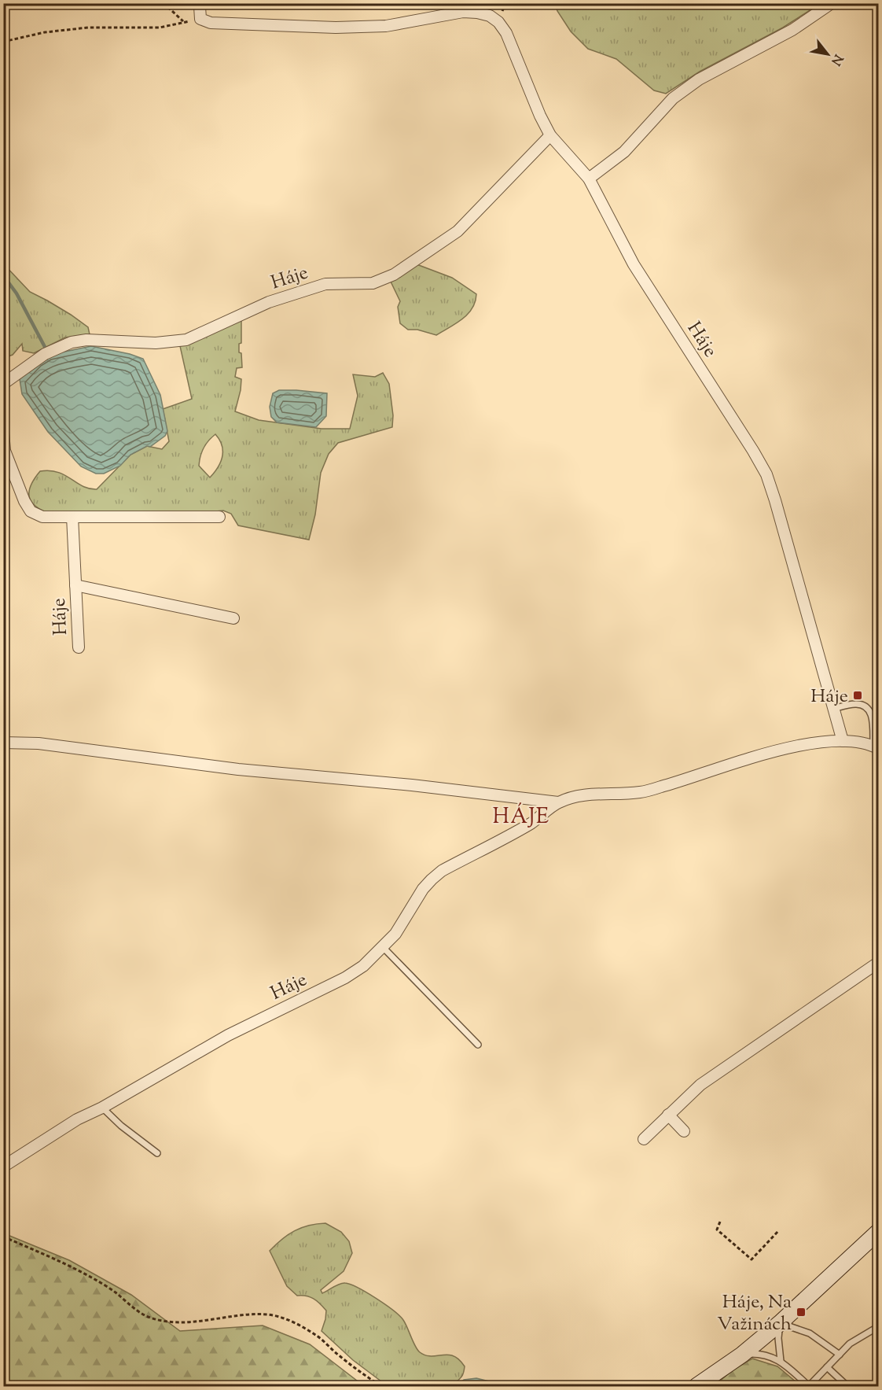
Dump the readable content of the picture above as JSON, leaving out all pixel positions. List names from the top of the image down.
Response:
{
  "streets": {
    "street": ["Háje"]
  },
  "districts": ["HÁJE"],
  "places": {
    "transit": ["Háje", "Háje, Na Važinách"]
  },
  "north": "bottom right"
}
